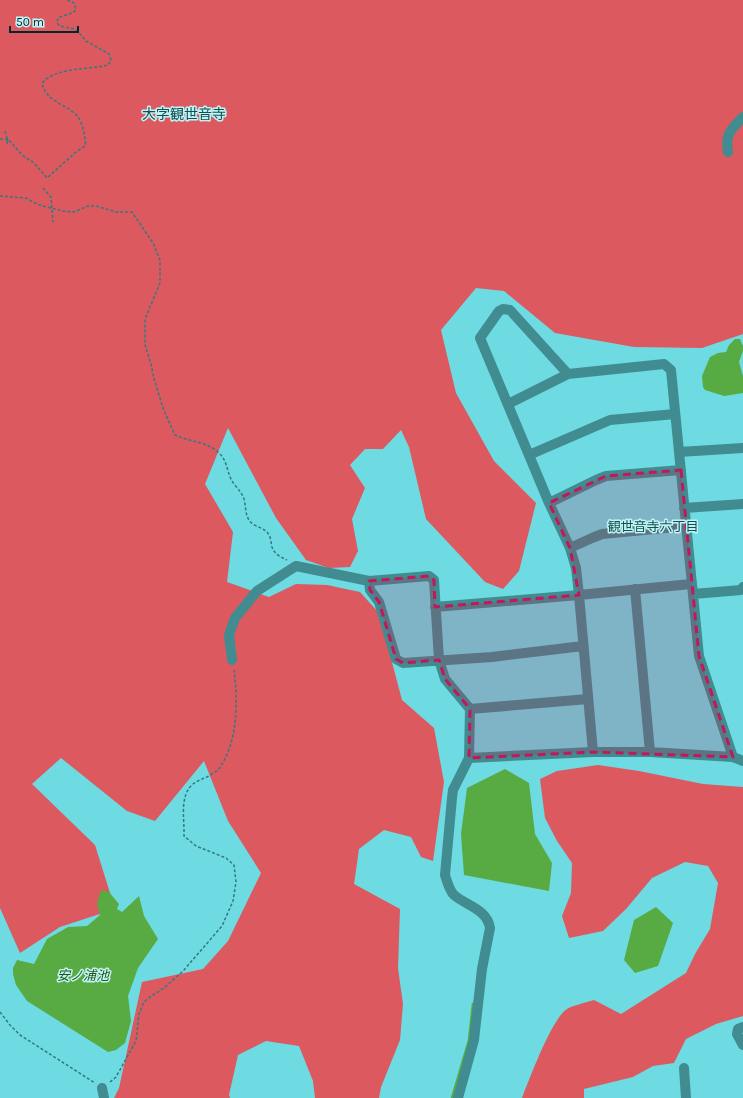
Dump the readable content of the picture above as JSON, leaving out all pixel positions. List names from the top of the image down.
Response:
{
  "districts": ["大字観世音寺", "観世音寺六丁目"],
  "water": ["安ノ浦池"],
  "scale_bar": "50 m"
}
